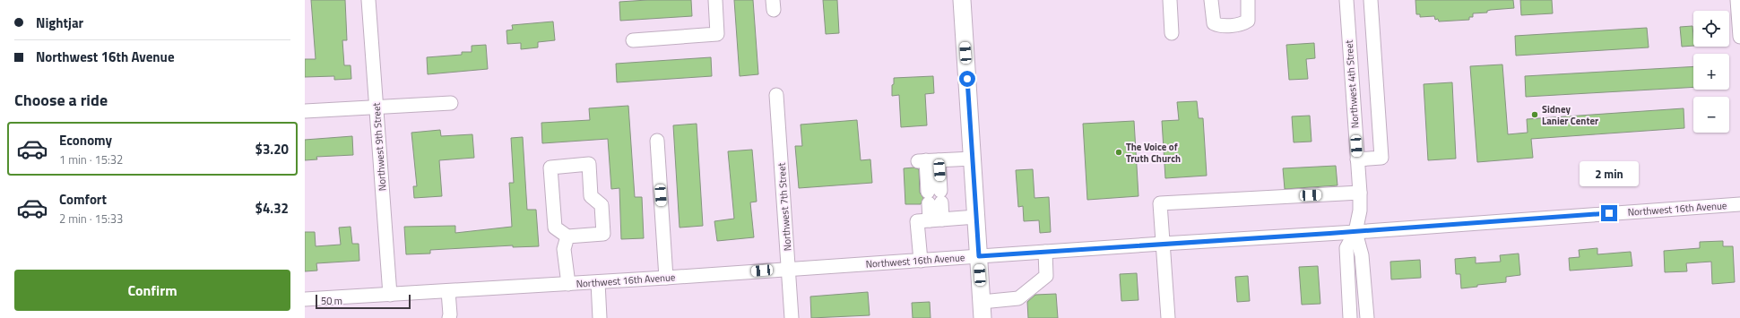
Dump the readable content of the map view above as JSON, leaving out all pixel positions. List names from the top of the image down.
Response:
{
  "streets": {
    "street": [
      "Northwest 4th Street",
      "Northwest 9th Street",
      "Northwest 7th Street",
      "Northwest 16th Avenue"
    ]
  },
  "crossings": [
    ["Northwest 4th Street", "Northwest 16th Avenue"],
    ["Northwest 9th Street", "Northwest 16th Avenue"],
    ["Northwest 7th Street", "Northwest 16th Avenue"]
  ],
  "places": ["Sidney Lanier Center", "The Voice of Truth Church"],
  "scale_bar": "50 m",
  "page": {
    "banner": ["Nightjar", "Northwest 16th Avenue"],
    "map_buttons": ["+", "−"],
    "heading": "Choose a ride",
    "list": [
      {
        "name": "Economy",
        "note": "1 min · 15:32",
        "value": "$3.20"
      },
      {
        "name": "Comfort",
        "note": "2 min · 15:33",
        "value": "$4.32"
      }
    ],
    "bubble": "2 min",
    "buttons": "Confirm",
    "scale": "50 m"
  }
}
